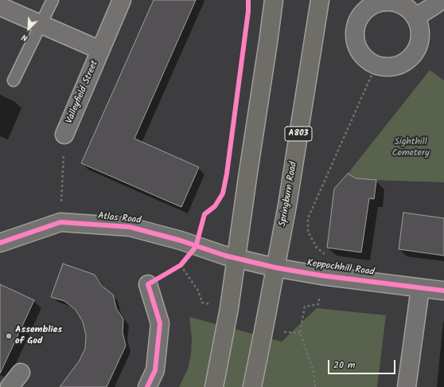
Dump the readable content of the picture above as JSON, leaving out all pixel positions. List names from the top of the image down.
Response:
{
  "streets": {
    "main road": ["A803", "Springburn Road"],
    "street": ["Valleyfield Street", "Atlas Road", "Keppochhill Road"]
  },
  "crossings": [
    ["Springburn Road", "Keppochhill Road"],
    ["Atlas Road", "Keppochhill Road"]
  ],
  "parks": ["Sighthill Cemetery"],
  "places": ["Assemblies of God"],
  "scale_bar": "20 m",
  "north": "bottom left"
}
